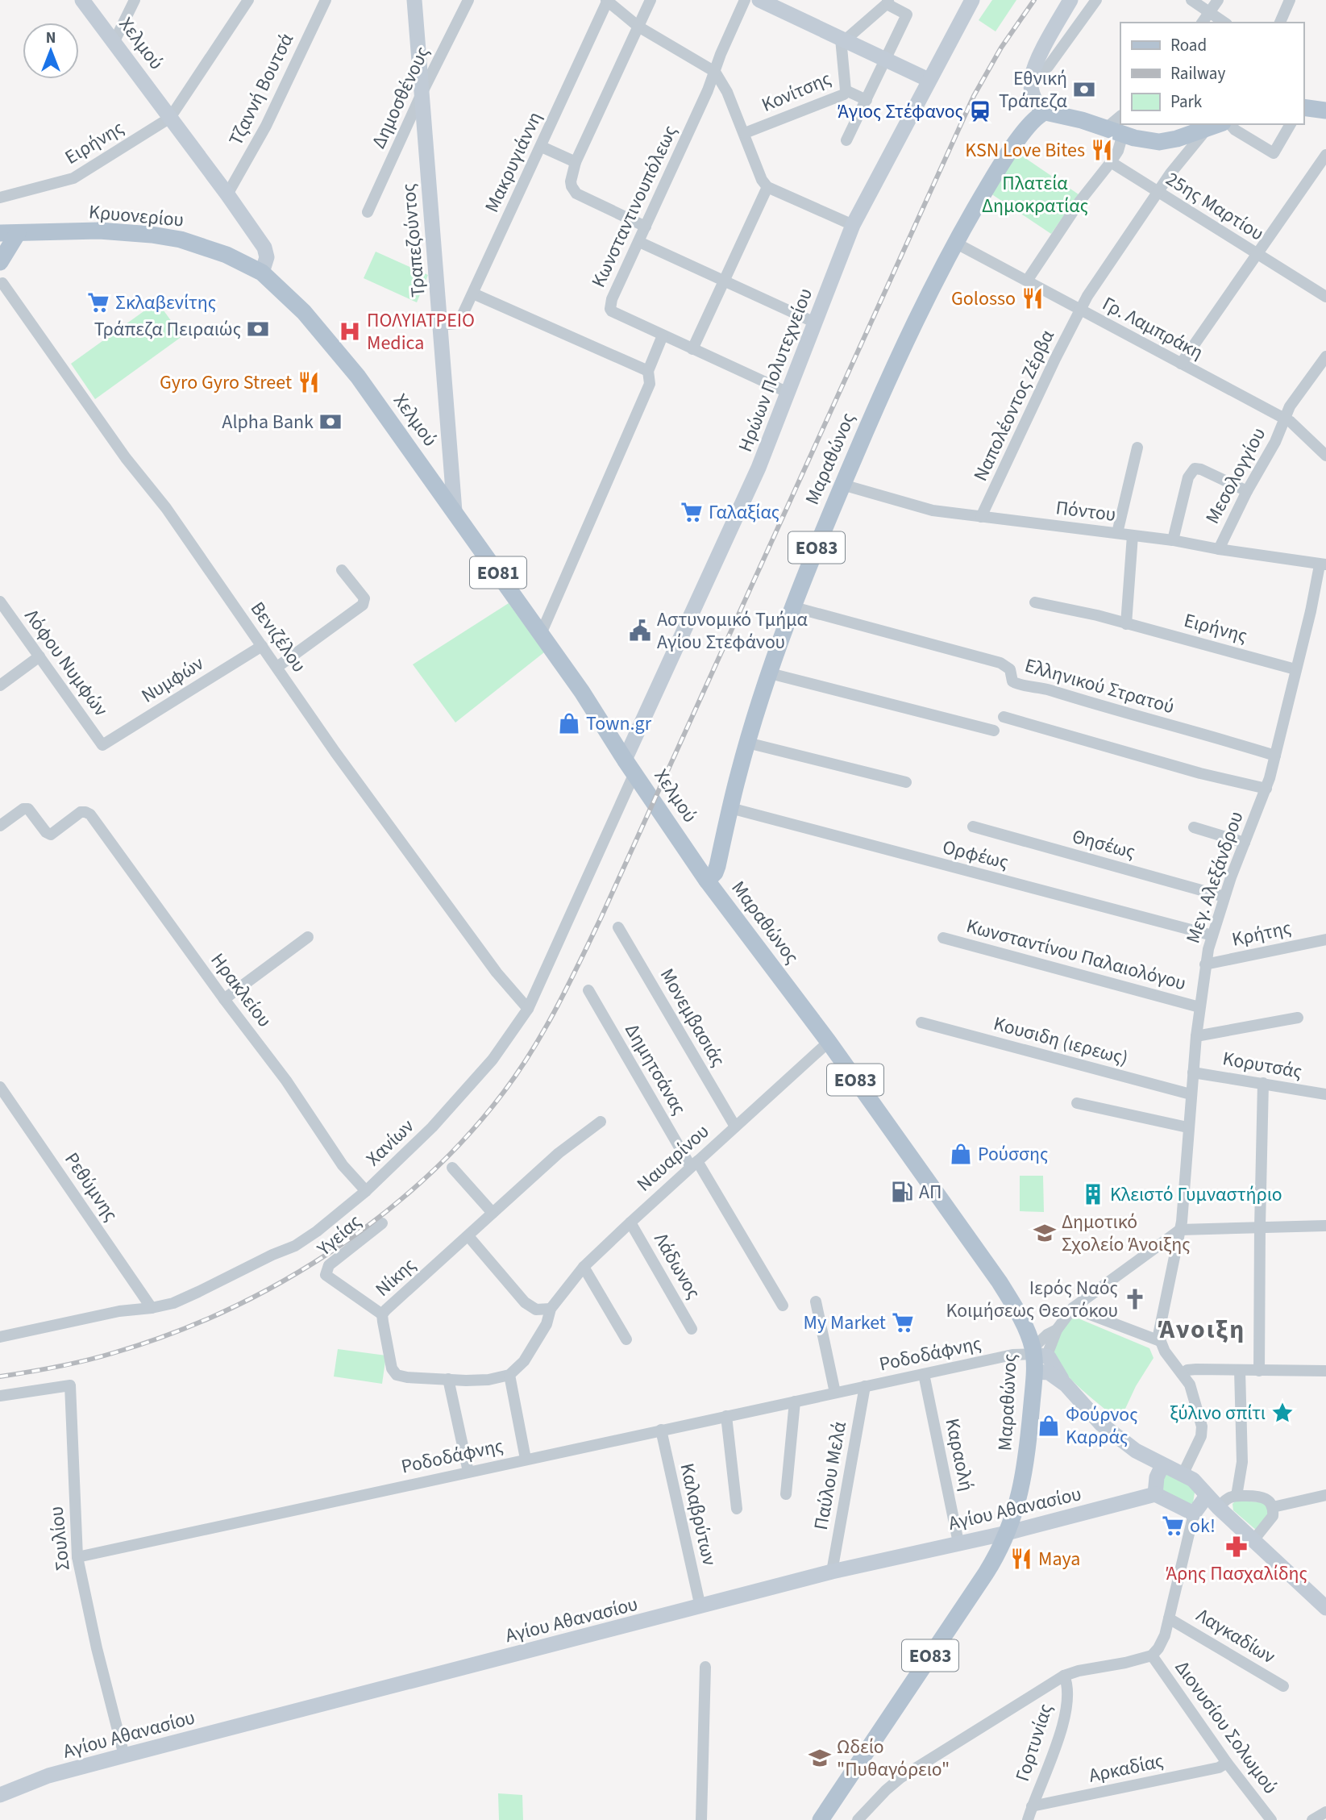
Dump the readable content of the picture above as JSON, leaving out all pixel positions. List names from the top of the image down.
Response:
{
  "streets": {
    "main road": [
      "Χελμού",
      "Κρυονερίου",
      "Μαραθώνος",
      "ΕΟ83",
      "ΕΟ81"
    ],
    "street": [
      "Τζαννή Βουτσά",
      "Κονίτσης",
      "Δημοσθένους",
      "Ειρήνης",
      "Μακρυγιάννη",
      "Κωνσταντινουπόλεως",
      "25ης Μαρτίου",
      "Τραπεζούντος",
      "Γρ. Λαμπράκη",
      "Ηρώων Πολυτεχνείου",
      "Ναπολέοντος Ζέρβα",
      "Μεσολογγίου",
      "Πόντου",
      "Βενιζέλου",
      "Λόφου Νυμφών",
      "Νυμφών",
      "Ελληνικού Στρατού",
      "Θησέως",
      "Ορφέως",
      "Μεγ. Αλεξάνδρου",
      "Κρήτης",
      "Κωνσταντίνου Παλαιολόγου",
      "Ηρακλείου",
      "Μονεμβασιάς",
      "Κουσιδη (ιερεως)",
      "Κορυτσάς",
      "Δημητσάνας",
      "Χανίων",
      "Ναυαρίνου",
      "Ρεθύμνης",
      "Υγείας",
      "Λάδωνος",
      "Νίκης",
      "Ροδοδάφνης",
      "Καραολή",
      "Παύλου Μελά",
      "Αγίου Αθανασίου",
      "Καλαβρύτων",
      "Σουλίου",
      "Λαγκαδίων",
      "Διονυσίου Σολωμού",
      "Γορτυνίας",
      "Αρκαδίας"
    ]
  },
  "crossings": [
    ["Χελμού", "Τζαννή Βουτσά"],
    ["Χελμού", "Ειρήνης"],
    ["Χελμού", "Κρυονερίου"],
    ["Χελμού", "Τραπεζούντος"],
    ["Χελμού", "Ηρώων Πολυτεχνείου"],
    ["Χελμού", "Μαραθώνος"],
    ["Χελμού", "Χανίων"],
    ["Δημοσθένους", "Τραπεζούντος"],
    ["Ειρήνης", "Μεγ. Αλεξάνδρου"],
    ["Μακρυγιάννη", "Τραπεζούντος"],
    ["Κωνσταντινουπόλεως", "Ηρώων Πολυτεχνείου"],
    ["25ης Μαρτίου", "Ναπολέοντος Ζέρβα"],
    ["Γρ. Λαμπράκη", "Ναπολέοντος Ζέρβα"],
    ["Γρ. Λαμπράκη", "Μαραθώνος"],
    ["Γρ. Λαμπράκη", "Μεσολογγίου"],
    ["Ηρώων Πολυτεχνείου", "Χανίων"],
    ["Ναπολέοντος Ζέρβα", "Πόντου"],
    ["Μαραθώνος", "Πόντου"],
    ["Μαραθώνος", "Ελληνικού Στρατού"],
    ["Μαραθώνος", "Ορφέως"],
    ["Μαραθώνος", "Ναυαρίνου"],
    ["Μαραθώνος", "Ροδοδάφνης"],
    ["Μαραθώνος", "Αγίου Αθανασίου"],
    ["Μεσολογγίου", "Πόντου"],
    ["Πόντου", "Μεγ. Αλεξάνδρου"],
    ["Βενιζέλου", "Νυμφών"],
    ["Βενιζέλου", "Χανίων"],
    ["Λόφου Νυμφών", "Νυμφών"],
    ["Ελληνικού Στρατού", "Μεγ. Αλεξάνδρου"],
    ["Θησέως", "Μεγ. Αλεξάνδρου"],
    ["Ορφέως", "Μεγ. Αλεξάνδρου"],
    ["Μεγ. Αλεξάνδρου", "Κρήτης"],
    ["Μεγ. Αλεξάνδρου", "Κωνσταντίνου Παλαιολόγου"],
    ["Μεγ. Αλεξάνδρου", "Κουσιδη (ιερεως)"],
    ["Μεγ. Αλεξάνδρου", "Κορυτσάς"],
    ["Ηρακλείου", "Χανίων"],
    ["Μονεμβασιάς", "Ναυαρίνου"],
    ["Δημητσάνας", "Ναυαρίνου"],
    ["Χανίων", "Ρεθύμνης"],
    ["Ναυαρίνου", "Λάδωνος"],
    ["Υγείας", "Νίκης"],
    ["Ροδοδάφνης", "Καραολή"],
    ["Ροδοδάφνης", "Παύλου Μελά"],
    ["Ροδοδάφνης", "Καλαβρύτων"],
    ["Ροδοδάφνης", "Σουλίου"],
    ["Καραολή", "Αγίου Αθανασίου"],
    ["Παύλου Μελά", "Αγίου Αθανασίου"],
    ["Αγίου Αθανασίου", "Καλαβρύτων"],
    ["Αγίου Αθανασίου", "Σουλίου"],
    ["Διονυσίου Σολωμού", "Αρκαδίας"],
    ["Γορτυνίας", "Αρκαδίας"]
  ],
  "districts": ["Άνοιξη"],
  "parks": ["Πλατεία Δημοκρατίας"],
  "places": {
    "bank": ["Εθνική Τράπεζα", "Τράπεζα Πειραιώς", "Alpha Bank"],
    "station": ["Άγιος Στέφανος"],
    "restaurant": [
      "KSN Love Bites",
      "Golosso",
      "Gyro Gyro Street",
      "Maya"
    ],
    "supermarket": [
      "Σκλαβενίτης",
      "Γαλαξίας",
      "My Market",
      "ok!"
    ],
    "hospital": ["ΠΟΛΥΙΑΤΡΕΙΟ Medica"],
    "public building": ["Αστυνομικό Τμήμα Αγίου Στεφάνου"],
    "shop": ["Town.gr", "Ρούσσης", "Φούρνος Καρράς"],
    "fuel station": ["ΑΠ"],
    "building": ["Κλειστό Γυμναστήριο"],
    "school or university": ["Δημοτικό Σχολείο Άνοιξης", "Ωδείο \"Πυθαγόρειο\""],
    "church": ["Ιερός Ναός Κοιμήσεως Θεοτόκου"],
    "place": ["ξύλινο σπίτι"],
    "pharmacy": ["Άρης Πασχαλίδης"]
  },
  "legend": ["Road", "Railway", "Park"],
  "north": "top"
}
